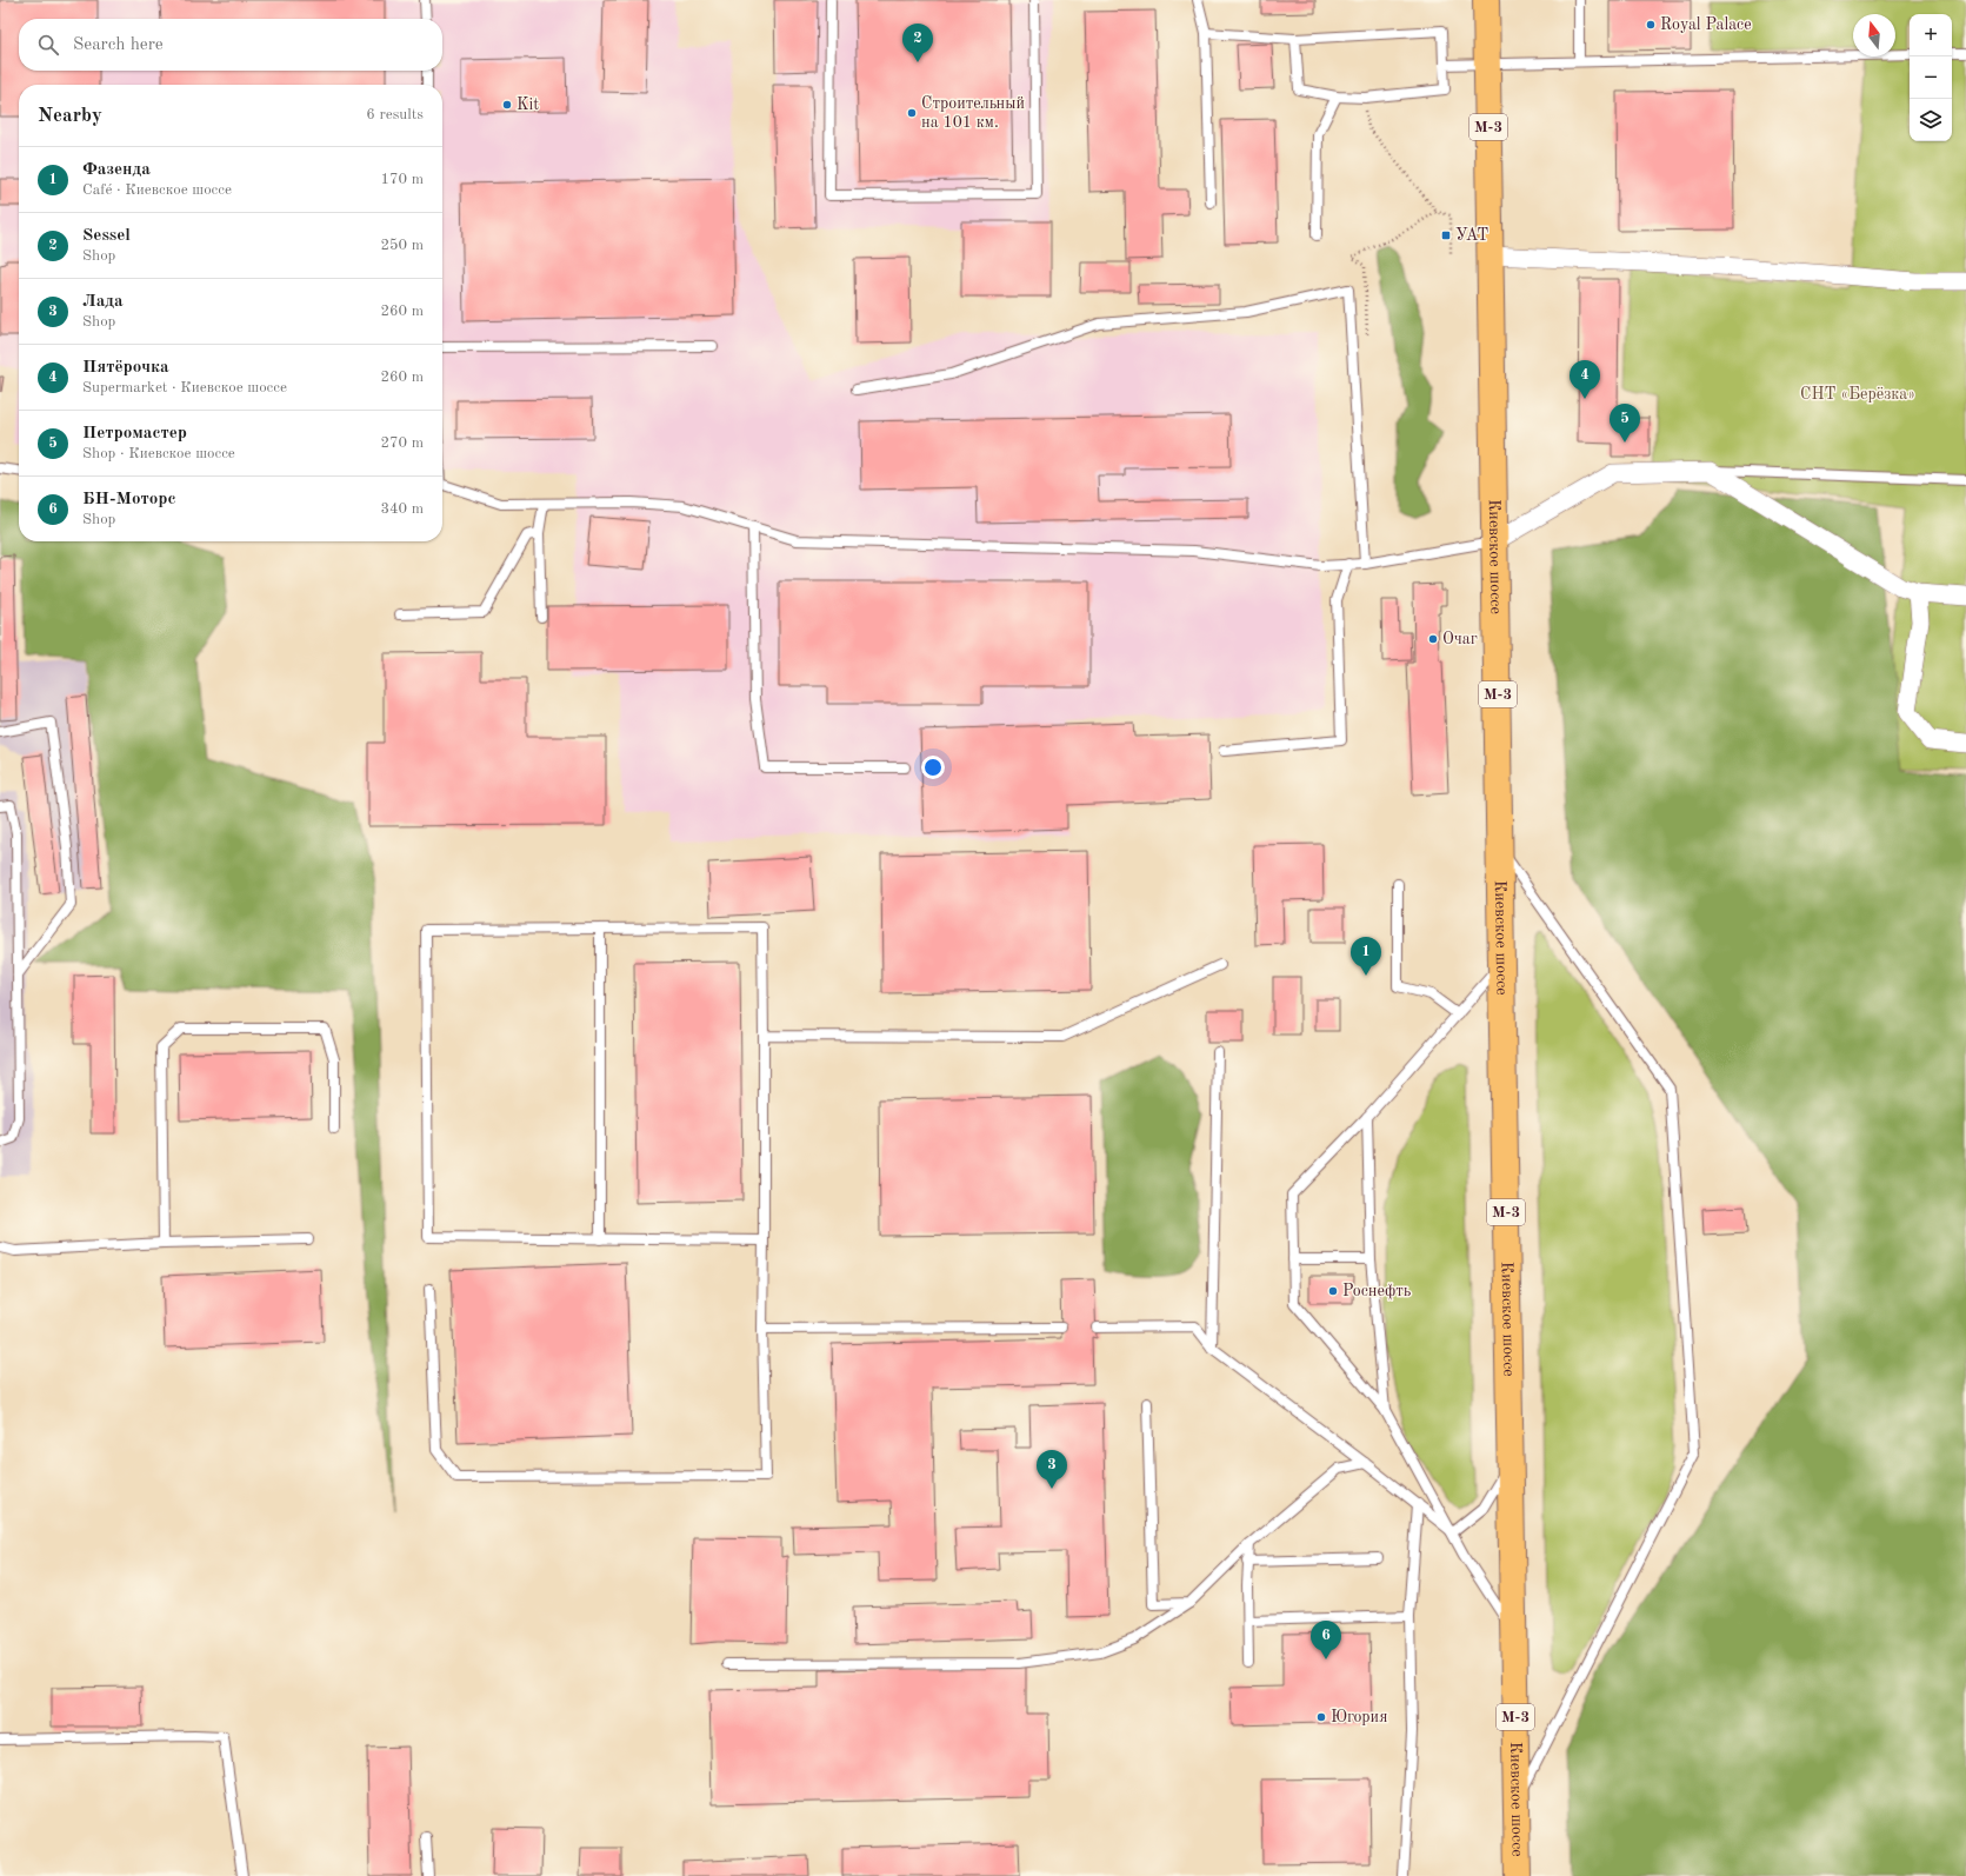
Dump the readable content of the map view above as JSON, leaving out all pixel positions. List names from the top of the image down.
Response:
{
  "streets": {
    "highway": ["М-3", "Киевское шоссе"]
  },
  "parks": ["СНТ «Берёзка»"],
  "places": {
    "other": [
      "Royal Palace",
      "Kit",
      "Строительный на 101 км.",
      "Очаг",
      "Роснефть",
      "Югория"
    ],
    "transit": ["УАТ"]
  },
  "north": "top",
  "page": {
    "map_buttons": ["+", "−"],
    "search": "Search here",
    "pins": [
      "2",
      "4",
      "5",
      "1",
      "3",
      "6"
    ],
    "heading": ["Nearby", "6 results"],
    "list": [
      {
        "mark": "1",
        "name": "Фазенда",
        "note": "Café · Киевское шоссе",
        "value": "170 m"
      },
      {
        "mark": "2",
        "name": "Sessel",
        "note": "Shop",
        "value": "250 m"
      },
      {
        "mark": "3",
        "name": "Лада",
        "note": "Shop",
        "value": "260 m"
      },
      {
        "mark": "4",
        "name": "Пятёрочка",
        "note": "Supermarket · Киевское шоссе",
        "value": "260 m"
      },
      {
        "mark": "5",
        "name": "Петромастер",
        "note": "Shop · Киевское шоссе",
        "value": "270 m"
      },
      {
        "mark": "6",
        "name": "БН-Моторс",
        "note": "Shop",
        "value": "340 m"
      }
    ]
  }
}
